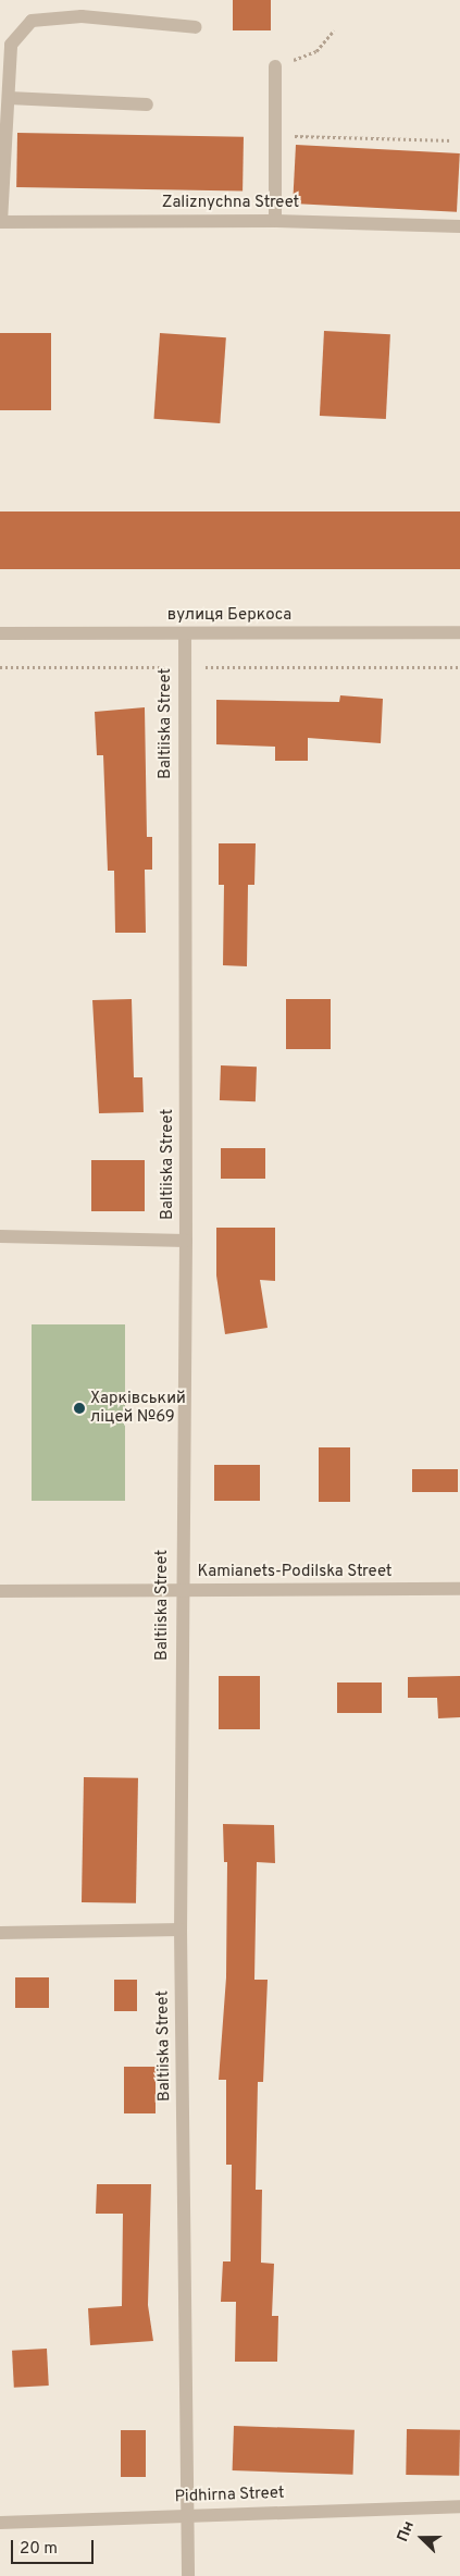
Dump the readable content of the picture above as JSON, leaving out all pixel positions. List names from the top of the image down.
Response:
{
  "streets": {
    "street": [
      "Zaliznychna Street",
      "вулиця Беркоса",
      "Baltiiska Street",
      "Kamianets-Podilska Street",
      "Pidhirna Street"
    ]
  },
  "crossings": [
    ["вулиця Беркоса", "Baltiiska Street"],
    ["Baltiiska Street", "Kamianets-Podilska Street"],
    ["Baltiiska Street", "Pidhirna Street"]
  ],
  "places": ["Харківський ліцей №69"],
  "scale_bar": "20 m",
  "north": "left"
}
